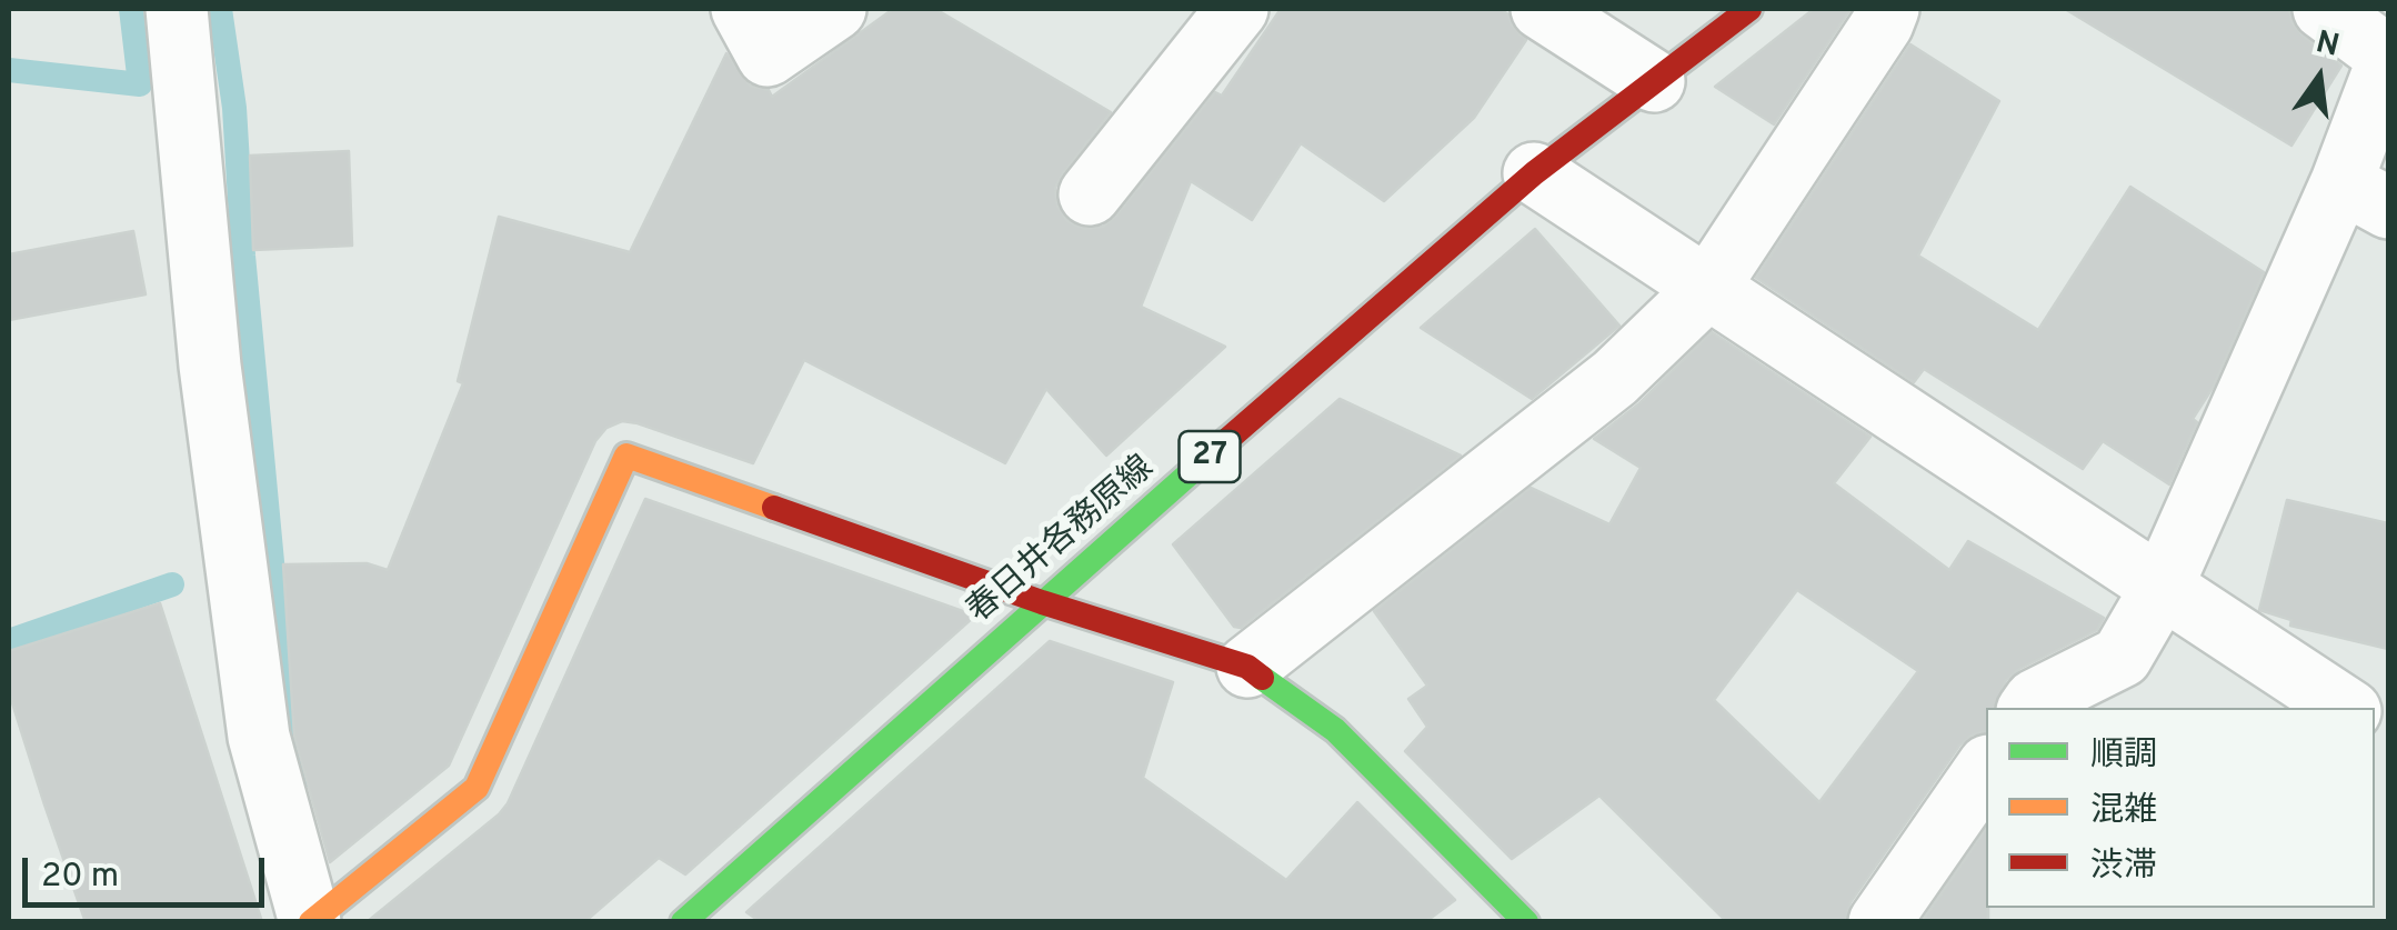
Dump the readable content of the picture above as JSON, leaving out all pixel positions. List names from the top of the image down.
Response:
{
  "streets": {
    "street": ["27", "春日井各務原線"]
  },
  "legend": ["順調", "混雑", "渋滞"],
  "scale_bar": "20 m",
  "north": "top"
}
